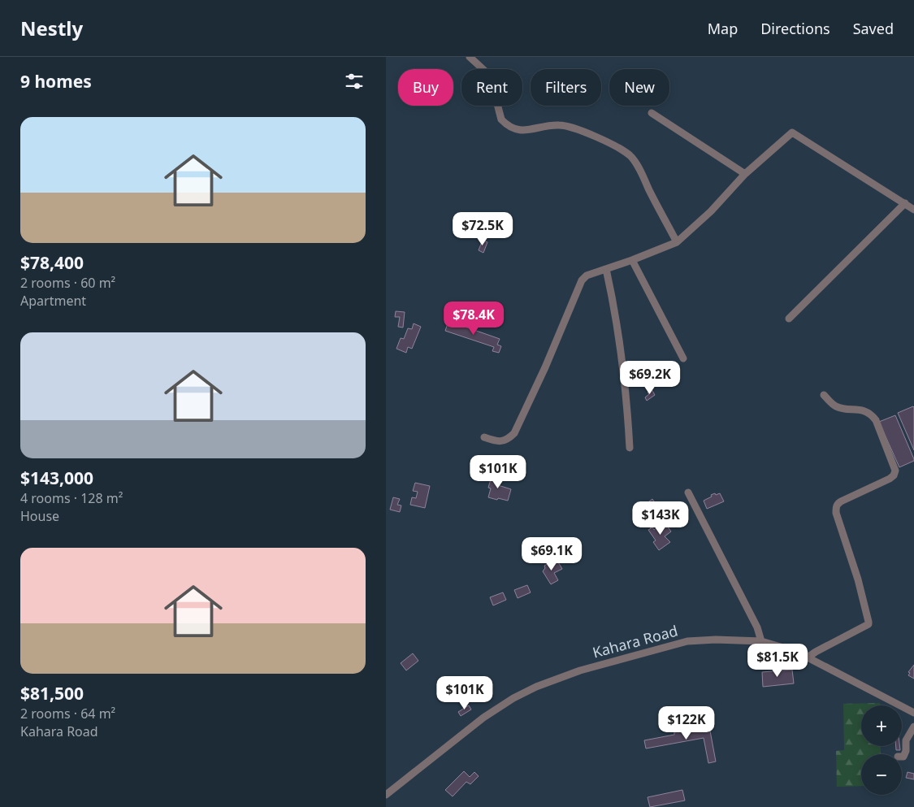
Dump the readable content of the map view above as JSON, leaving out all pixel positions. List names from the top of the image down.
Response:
{
  "streets": {
    "street": ["Kahara Road"]
  },
  "page": {
    "header": "Nestly",
    "nav": ["Map", "Directions", "Saved"],
    "heading": "9 homes",
    "chip": [
      "Buy",
      "Rent",
      "Filters",
      "New"
    ],
    "list": [
      {
        "name": "$78,400",
        "note": "2 rooms · 60 m² · Apartment"
      },
      {
        "name": "$143,000",
        "note": "4 rooms · 128 m² · House"
      },
      {
        "name": "$81,500",
        "note": "2 rooms · 64 m² · Kahara Road"
      }
    ],
    "price": [
      "$72.5K",
      "$78.4K",
      "$69.2K",
      "$101K",
      "$143K",
      "$69.1K",
      "$81.5K",
      "$101K",
      "$122K"
    ],
    "map_buttons": ["+", "−"]
  }
}
